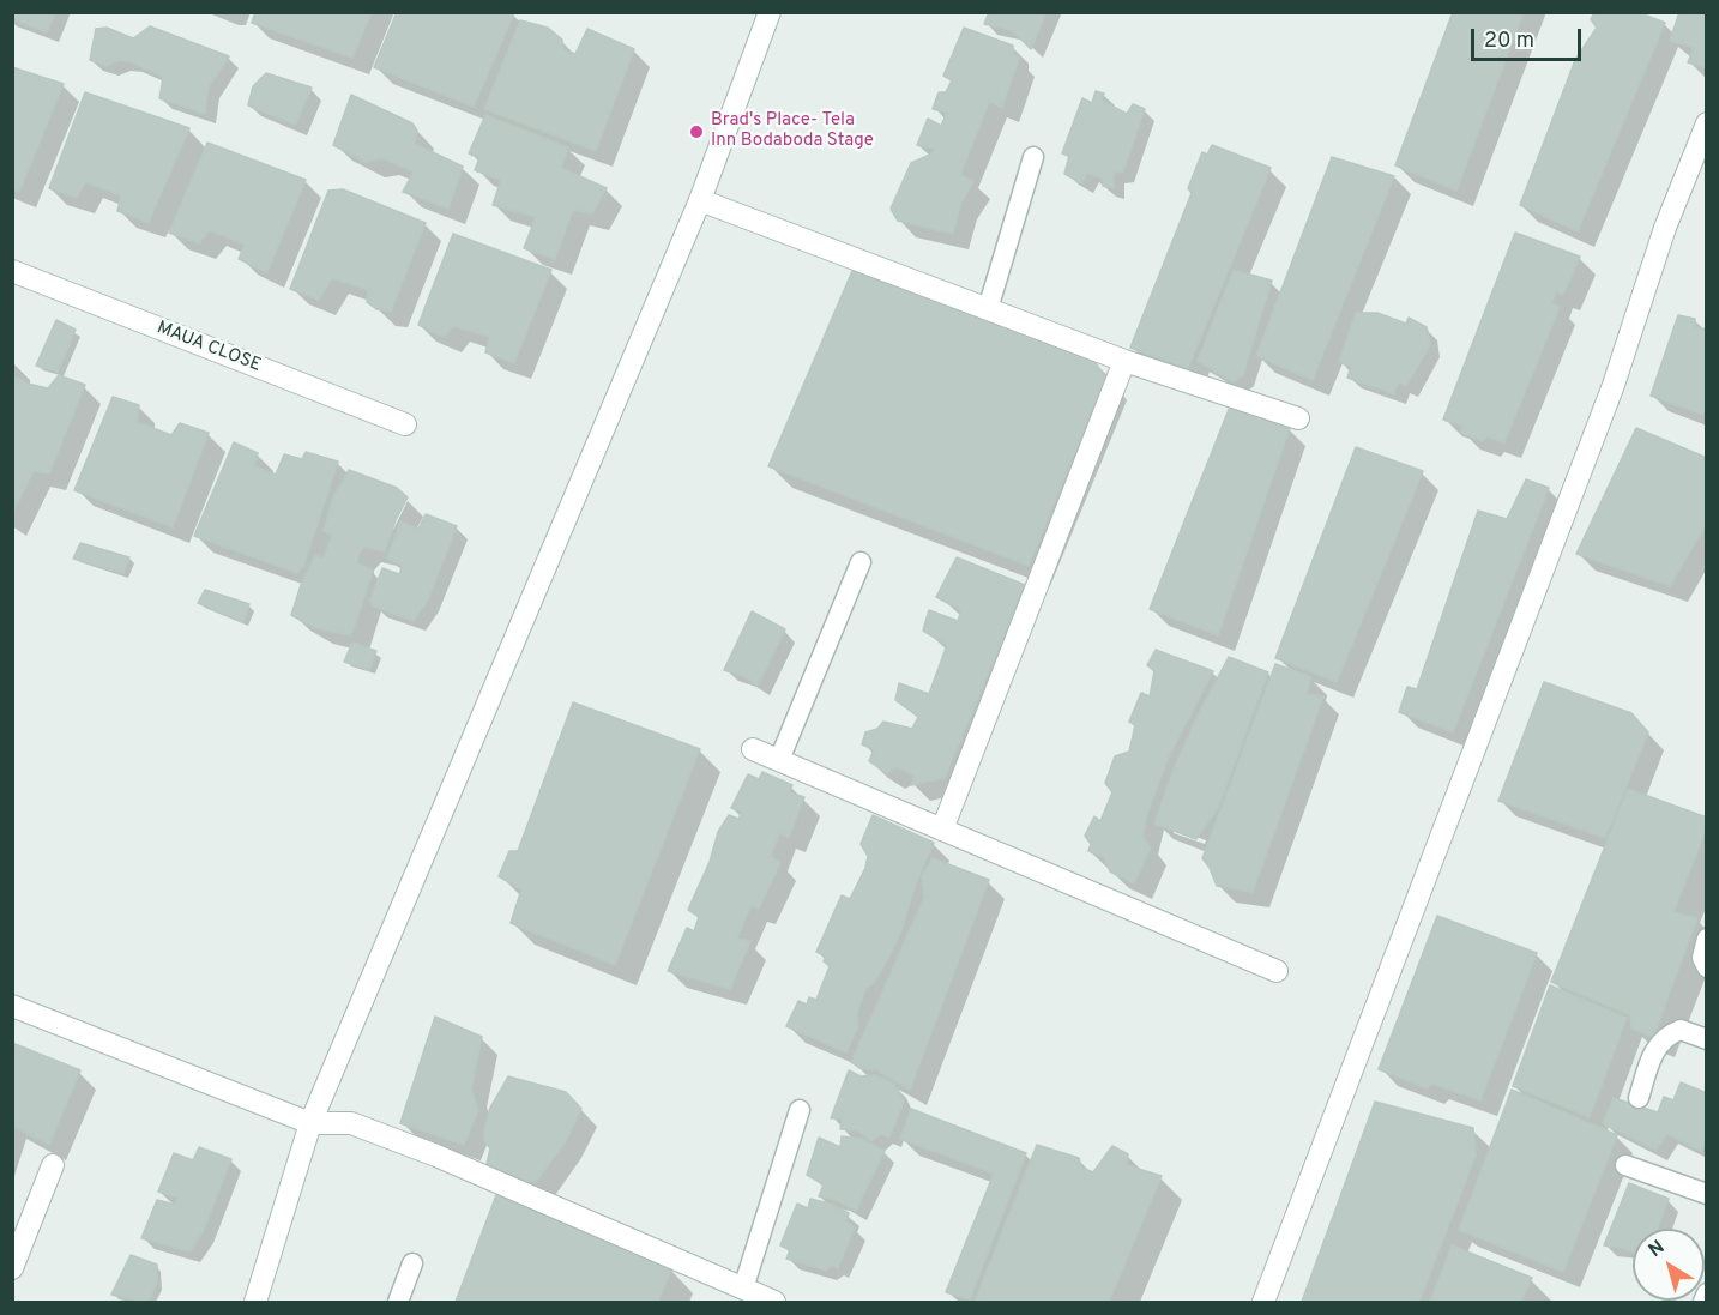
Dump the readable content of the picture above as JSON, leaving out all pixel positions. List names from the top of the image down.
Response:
{
  "streets": {
    "street": ["MAUA CLOSE"]
  },
  "places": ["Brad's Place- Tela Inn Bodaboda Stage"],
  "scale_bar": "20 m",
  "north": "top left"
}
